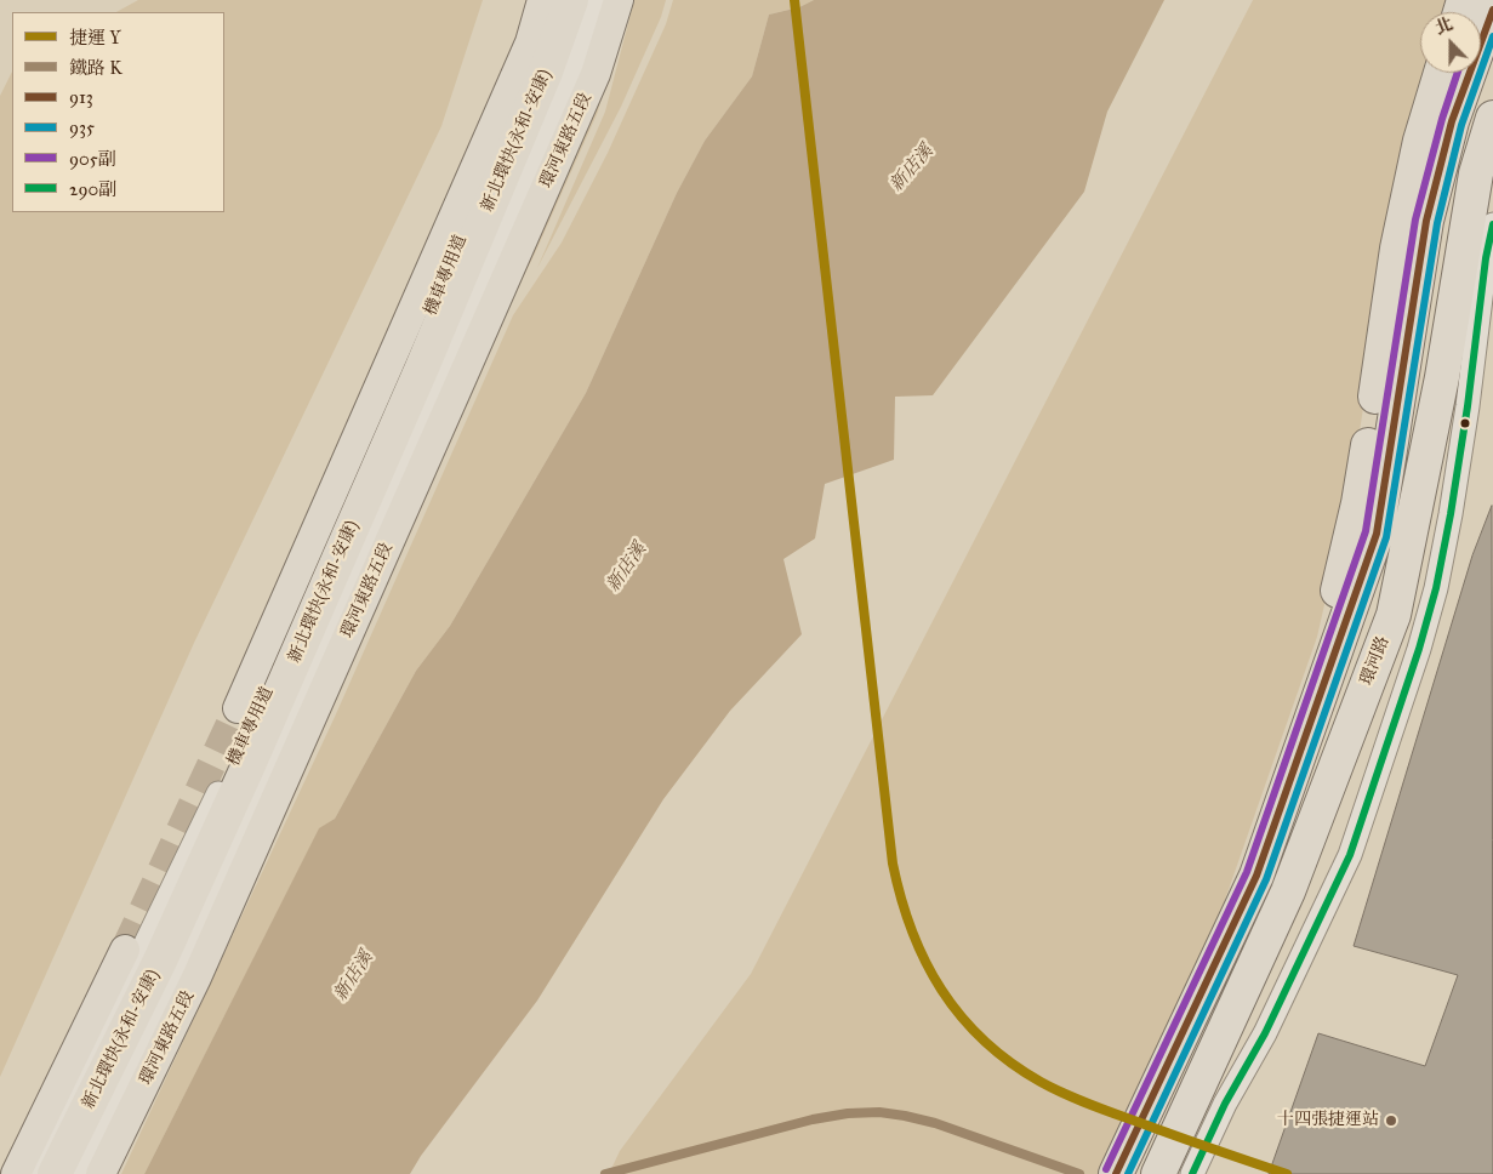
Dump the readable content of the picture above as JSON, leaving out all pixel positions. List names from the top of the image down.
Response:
{
  "streets": {
    "highway": ["新北環快(永和-安康)", "環河路"],
    "main road": ["環河東路五段"],
    "street": ["機車專用道"]
  },
  "water": ["新店溪"],
  "places": ["十四張捷運站"],
  "lines": [
    "metro line Y",
    "transit line 913",
    "transit line 935",
    "transit line 905副",
    "transit line 290副",
    "rail line K"
  ],
  "legend": [
    "捷運 Y",
    "鐵路 K",
    "913",
    "935",
    "905副",
    "290副"
  ],
  "north": "top"
}
